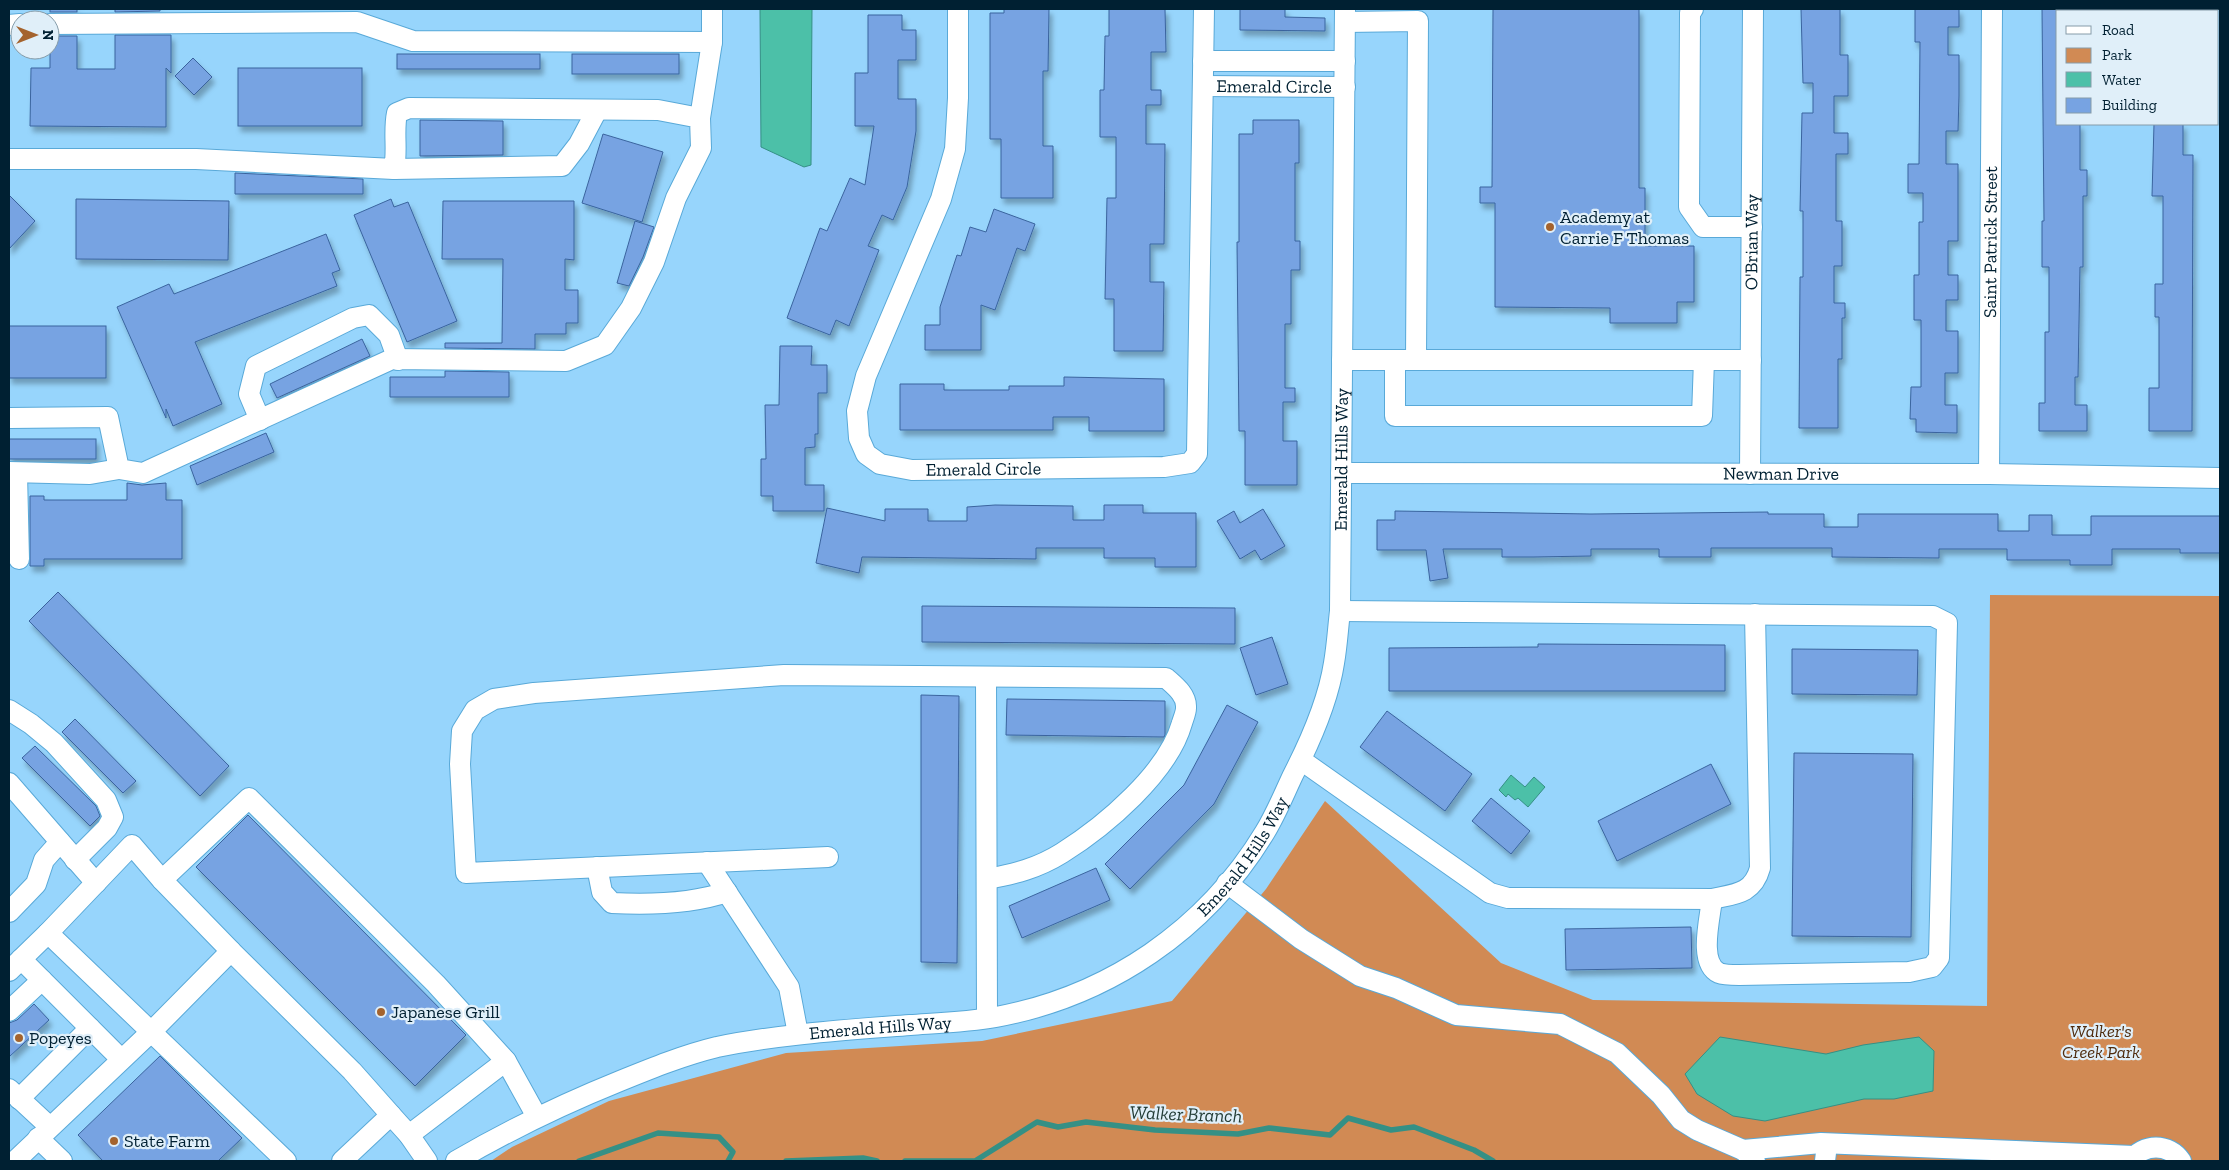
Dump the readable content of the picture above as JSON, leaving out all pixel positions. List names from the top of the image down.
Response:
{
  "streets": {
    "street": [
      "Emerald Circle",
      "O'Brian Way",
      "Saint Patrick Street",
      "Emerald Hills Way",
      "Newman Drive"
    ]
  },
  "crossings": [
    ["Emerald Circle", "Emerald Hills Way"],
    ["O'Brian Way", "Newman Drive"],
    ["Saint Patrick Street", "Newman Drive"],
    ["Emerald Hills Way", "Newman Drive"]
  ],
  "water": ["Walker Branch"],
  "parks": ["Walker's Creek Park"],
  "places": [
    "Academy at Carrie F Thomas",
    "Japanese Grill",
    "Popeyes",
    "State Farm"
  ],
  "legend": [
    "Road",
    "Park",
    "Water",
    "Building"
  ],
  "north": "right"
}
